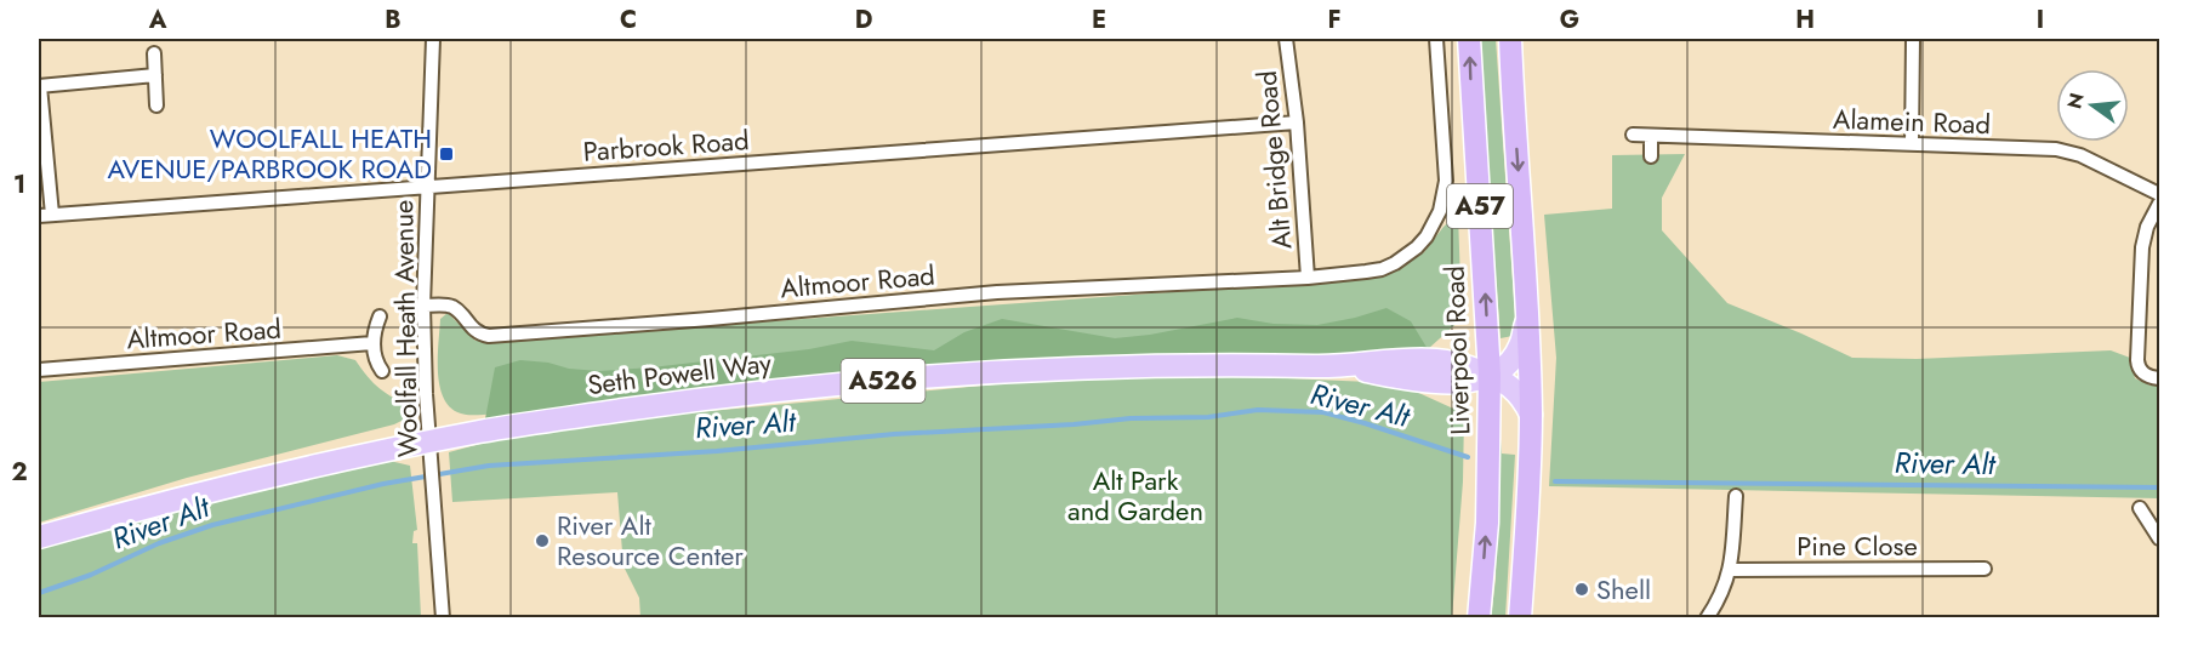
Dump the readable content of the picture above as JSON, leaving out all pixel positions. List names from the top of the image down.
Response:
{
  "streets": {
    "highway": ["A57", "Liverpool Road"],
    "main road": ["Seth Powell Way", "A526"],
    "street": [
      "Alamein Road",
      "Parbrook Road",
      "Alt Bridge Road",
      "Altmoor Road",
      "Woolfall Heath Avenue",
      "Pine Close"
    ]
  },
  "crossings": [
    ["Parbrook Road", "Alt Bridge Road"],
    ["Parbrook Road", "Woolfall Heath Avenue"],
    ["Alt Bridge Road", "Altmoor Road"],
    ["Alt Bridge Road", "Liverpool Road"],
    ["Altmoor Road", "Woolfall Heath Avenue"],
    ["Altmoor Road", "Liverpool Road"],
    ["Woolfall Heath Avenue", "Seth Powell Way"],
    ["Liverpool Road", "Seth Powell Way"]
  ],
  "one_way": ["Liverpool Road"],
  "water": ["River Alt"],
  "parks": ["Alt Park and Garden"],
  "places": {
    "transit": ["WOOLFALL HEATH AVENUE/PARBROOK ROAD"],
    "other": ["River Alt Resource Center", "Shell"]
  },
  "north": "left",
  "grid": {
    "columns": [
      "A",
      "B",
      "C",
      "D",
      "E",
      "F",
      "G",
      "H",
      "I"
    ],
    "rows": ["1", "2"]
  }
}
